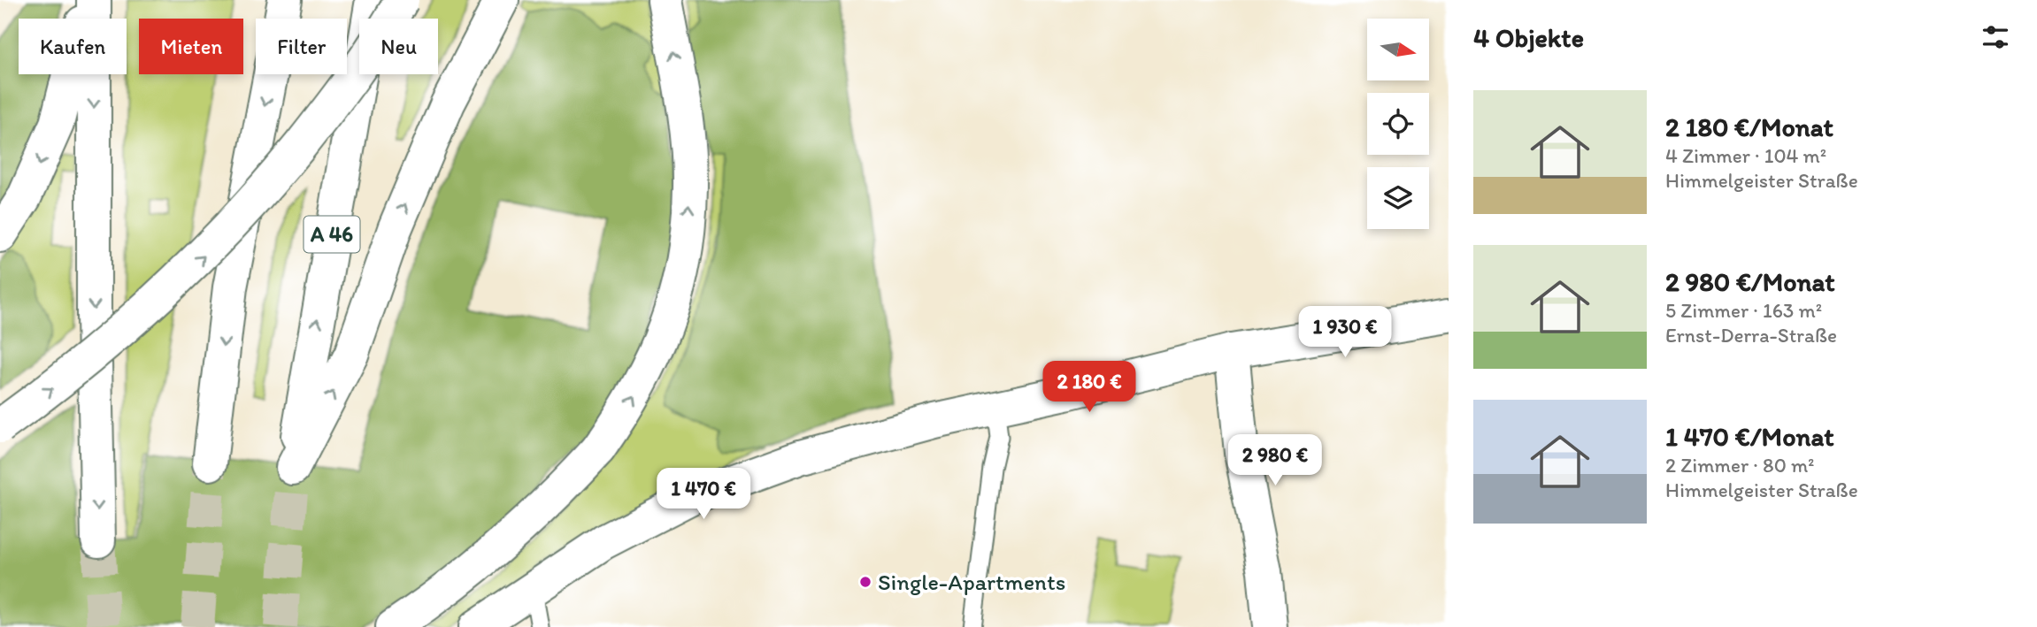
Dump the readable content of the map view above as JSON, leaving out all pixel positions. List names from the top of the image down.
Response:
{
  "streets": {
    "main road": ["A 46"]
  },
  "places": ["Single-Apartments"],
  "north": "right",
  "page": {
    "heading": "4 Objekte",
    "chip": [
      "Kaufen",
      "Mieten",
      "Filter",
      "Neu"
    ],
    "list": [
      {
        "name": "2 180 €/Monat",
        "note": "4 Zimmer · 104 m² · Himmelgeister Straße"
      },
      {
        "name": "2 980 €/Monat",
        "note": "5 Zimmer · 163 m² · Ernst-Derra-Straße"
      },
      {
        "name": "1 470 €/Monat",
        "note": "2 Zimmer · 80 m² · Himmelgeister Straße"
      }
    ],
    "price": [
      "1 930 €",
      "2 180 €",
      "2 980 €",
      "1 470 €"
    ]
  }
}
